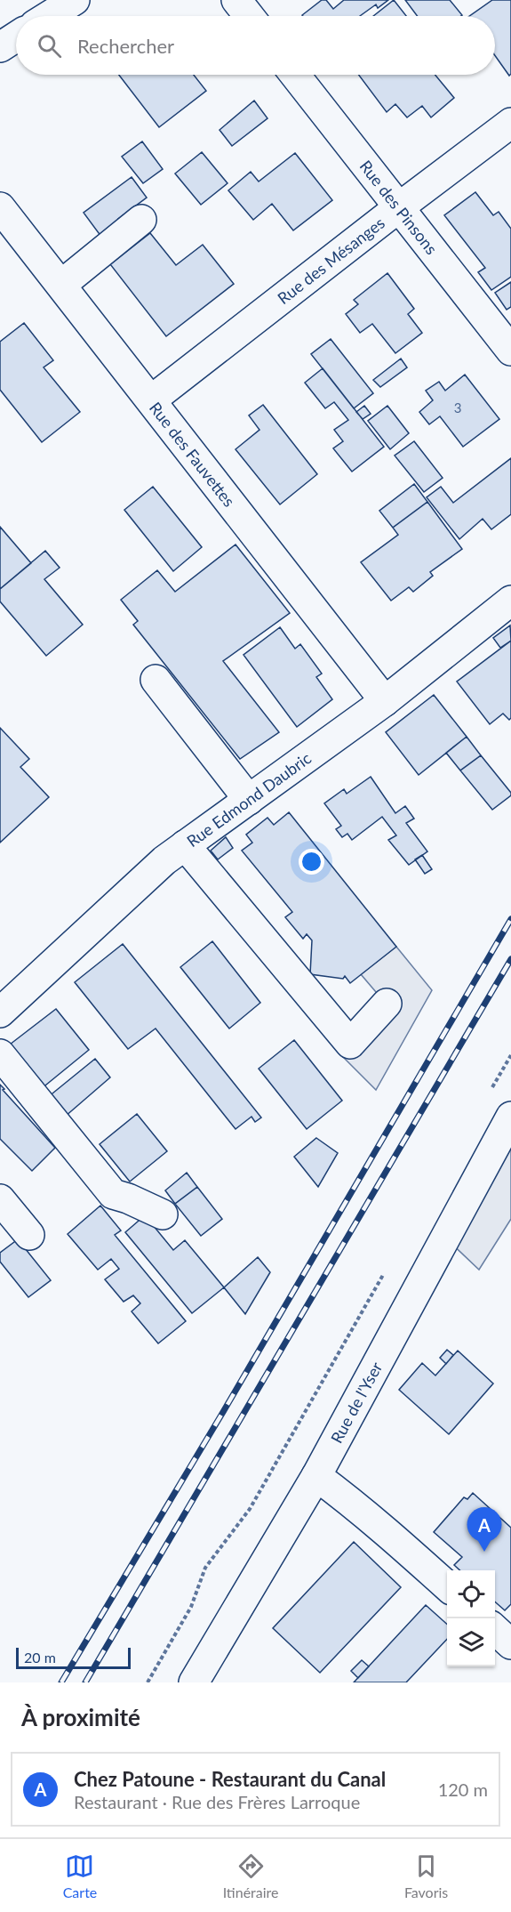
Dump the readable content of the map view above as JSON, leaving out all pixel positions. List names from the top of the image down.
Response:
{
  "streets": {
    "street": [
      "Rue des Pinsons",
      "Rue des Mésanges",
      "Rue des Fauvettes",
      "Rue Edmond Daubric",
      "Rue de l'Yser"
    ]
  },
  "crossings": [
    ["Rue des Pinsons", "Rue des Mésanges"],
    ["Rue des Mésanges", "Rue des Fauvettes"],
    ["Rue des Fauvettes", "Rue Edmond Daubric"]
  ],
  "house_numbers": ["3"],
  "scale_bar": "20 m",
  "page": {
    "search": "Rechercher",
    "pins": "A",
    "scale": "20 m",
    "heading": "À proximité",
    "list": [
      {
        "mark": "A",
        "name": "Chez Patoune - Restaurant du Canal",
        "note": "Restaurant · Rue des Frères Larroque",
        "value": "120 m"
      }
    ],
    "nav": ["Carte", "Itinéraire", "Favoris"]
  }
}
